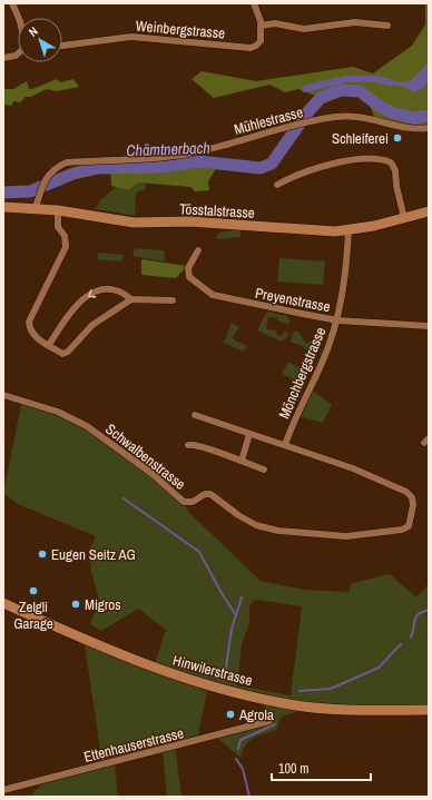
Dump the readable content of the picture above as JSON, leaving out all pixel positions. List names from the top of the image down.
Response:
{
  "streets": {
    "main road": ["Tösstalstrasse", "Hinwilerstrasse"],
    "street": [
      "Weinbergstrasse",
      "Mühlestrasse",
      "Preyenstrasse",
      "Mönchbergstrasse",
      "Schwalbenstrasse",
      "Ettenhauserstrasse"
    ]
  },
  "crossings": [
    ["Mühlestrasse", "Tösstalstrasse"],
    ["Tösstalstrasse", "Mönchbergstrasse"],
    ["Preyenstrasse", "Mönchbergstrasse"],
    ["Mönchbergstrasse", "Schwalbenstrasse"]
  ],
  "water": ["Chämtnerbach"],
  "places": [
    "Schleiferei",
    "Eugen Seitz AG",
    "Zelgli Garage",
    "Migros",
    "Agrola"
  ],
  "scale_bar": "100 m",
  "north": "top left"
}
